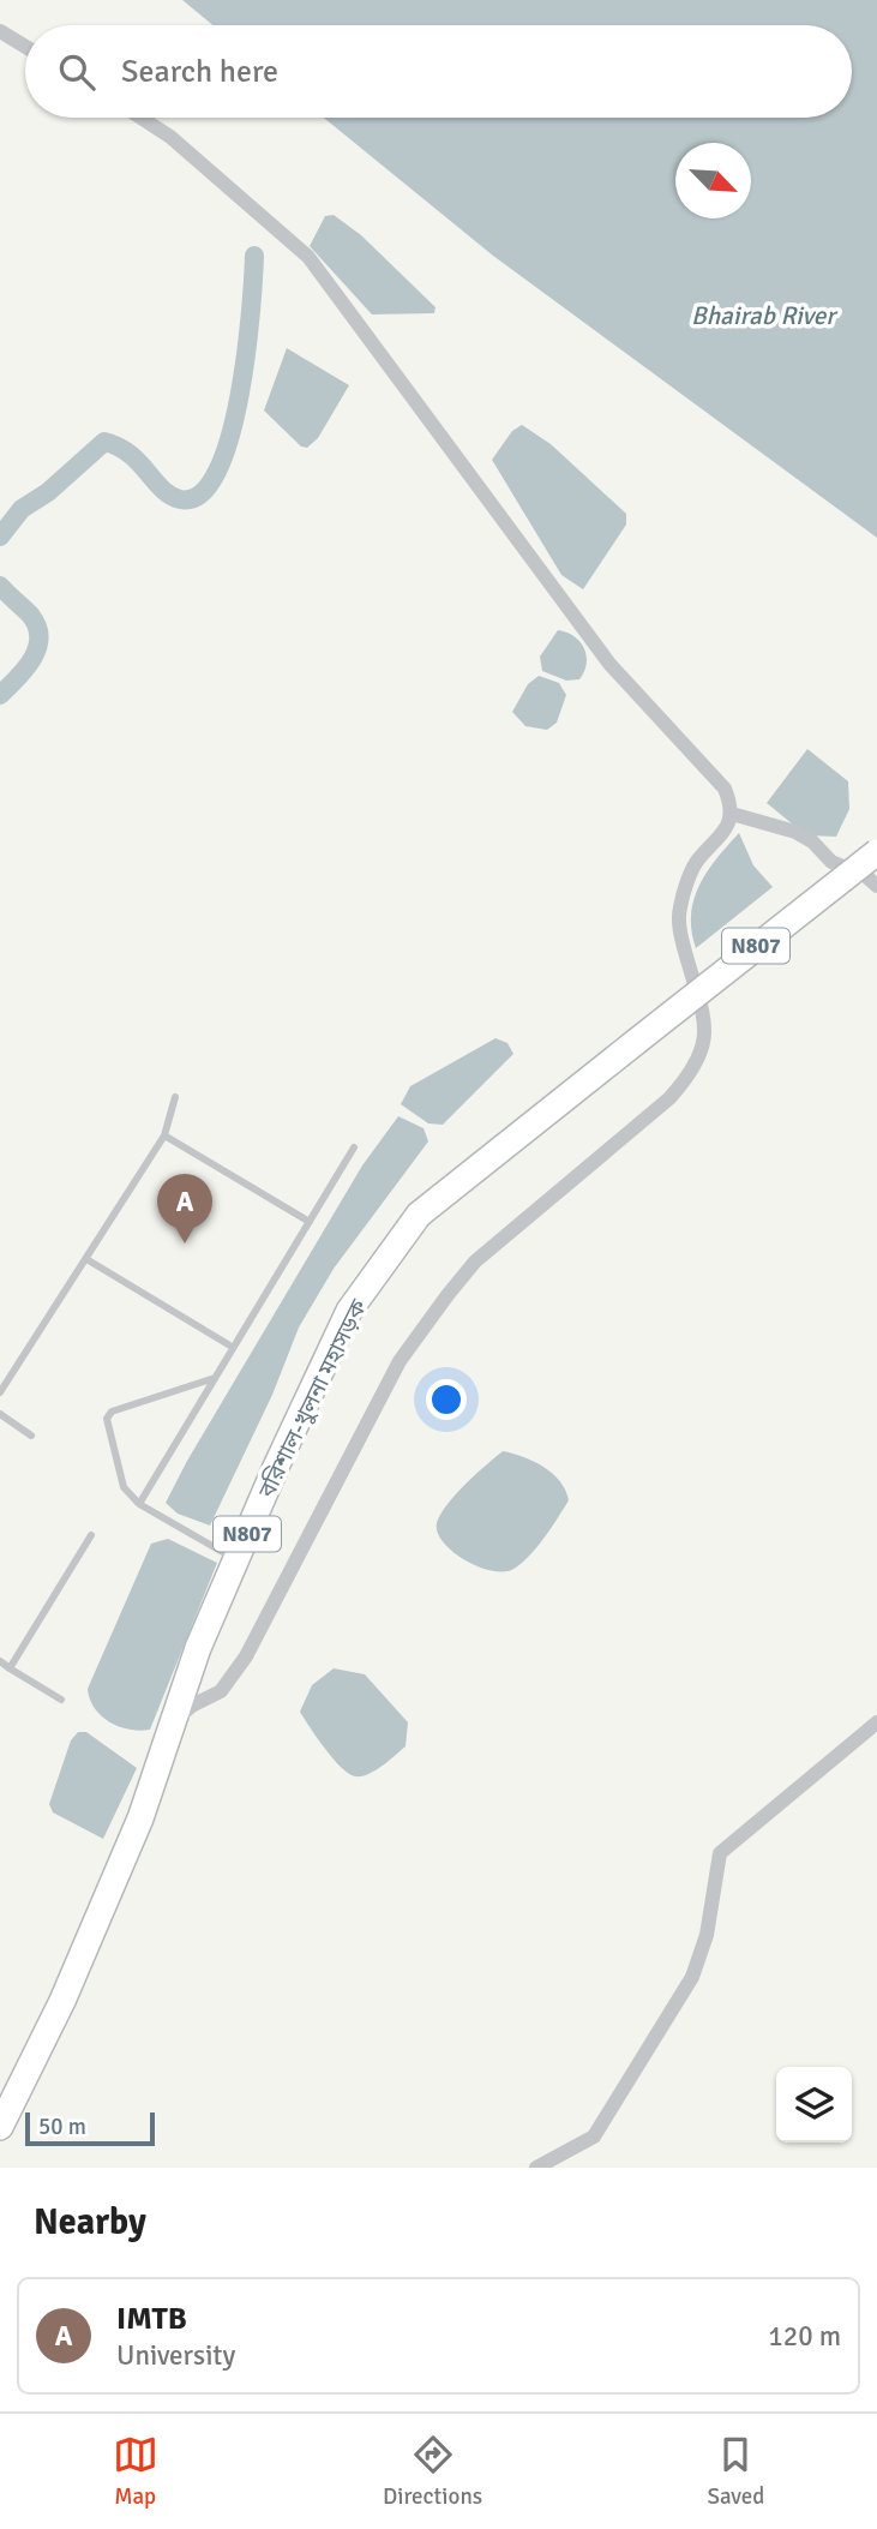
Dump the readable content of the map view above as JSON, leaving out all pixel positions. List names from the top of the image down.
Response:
{
  "streets": {
    "highway": ["N807", "বরিশাল-খুলনা মহাসড়ক"]
  },
  "water": ["Bhairab River"],
  "scale_bar": "50 m",
  "north": "bottom right",
  "page": {
    "search": "Search here",
    "pins": "A",
    "scale": "50 m",
    "heading": "Nearby",
    "list": [
      {
        "mark": "A",
        "name": "IMTB",
        "note": "University",
        "value": "120 m"
      }
    ],
    "nav": ["Map", "Directions", "Saved"]
  }
}
